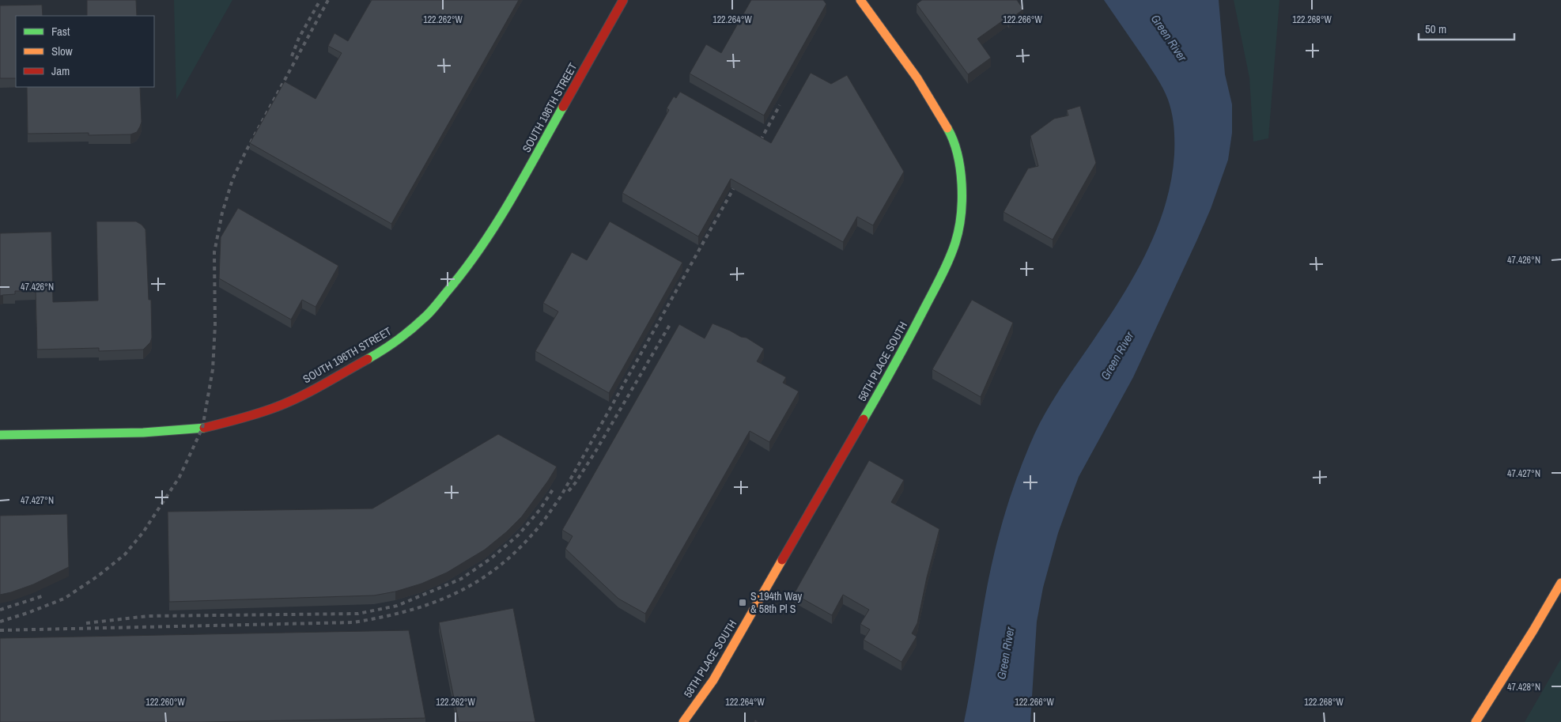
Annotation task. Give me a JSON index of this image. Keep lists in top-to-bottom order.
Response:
{
  "streets": {
    "main road": ["SOUTH 196TH STREET", "58TH PLACE SOUTH"]
  },
  "water": ["Green River"],
  "places": {
    "transit": ["S 194th Way & 58th Pl S"]
  },
  "legend": ["Fast", "Slow", "Jam"],
  "scale_bar": "50 m",
  "coordinates": [
    "122.262°W",
    "122.264°W",
    "122.266°W",
    "122.268°W",
    "47.426°N",
    "47.427°N",
    "47.428°N",
    "122.260°W"
  ]
}
